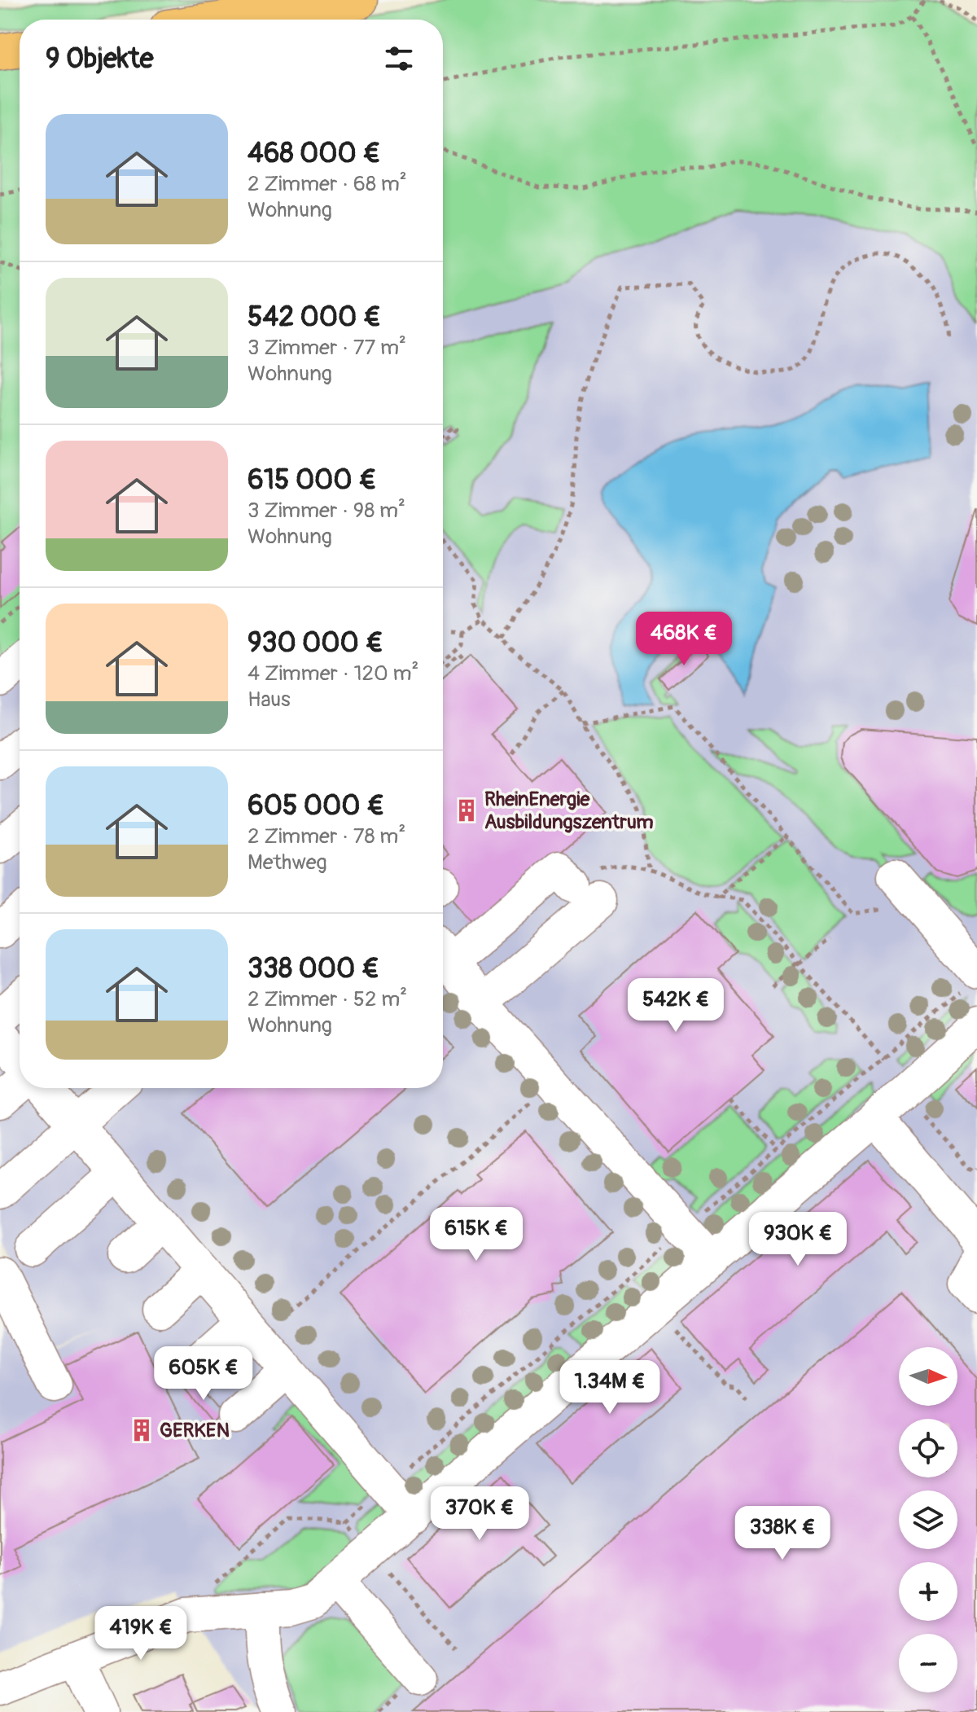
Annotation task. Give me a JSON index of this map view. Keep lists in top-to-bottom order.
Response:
{
  "places": {
    "building": ["RheinEnergie Ausbildungszentrum", "GERKEN"]
  },
  "north": "right",
  "page": {
    "heading": "9 Objekte",
    "list": [
      {
        "name": "468 000 €",
        "note": "2 Zimmer · 68 m² · Wohnung"
      },
      {
        "name": "542 000 €",
        "note": "3 Zimmer · 77 m² · Wohnung"
      },
      {
        "name": "615 000 €",
        "note": "3 Zimmer · 98 m² · Wohnung"
      },
      {
        "name": "930 000 €",
        "note": "4 Zimmer · 120 m² · Haus"
      },
      {
        "name": "605 000 €",
        "note": "2 Zimmer · 78 m² · Methweg"
      },
      {
        "name": "338 000 €",
        "note": "2 Zimmer · 52 m² · Wohnung"
      }
    ],
    "price": [
      "468K €",
      "542K €",
      "615K €",
      "930K €",
      "605K €",
      "1.34M €",
      "370K €",
      "338K €",
      "419K €"
    ],
    "map_buttons": ["+", "−"]
  }
}
